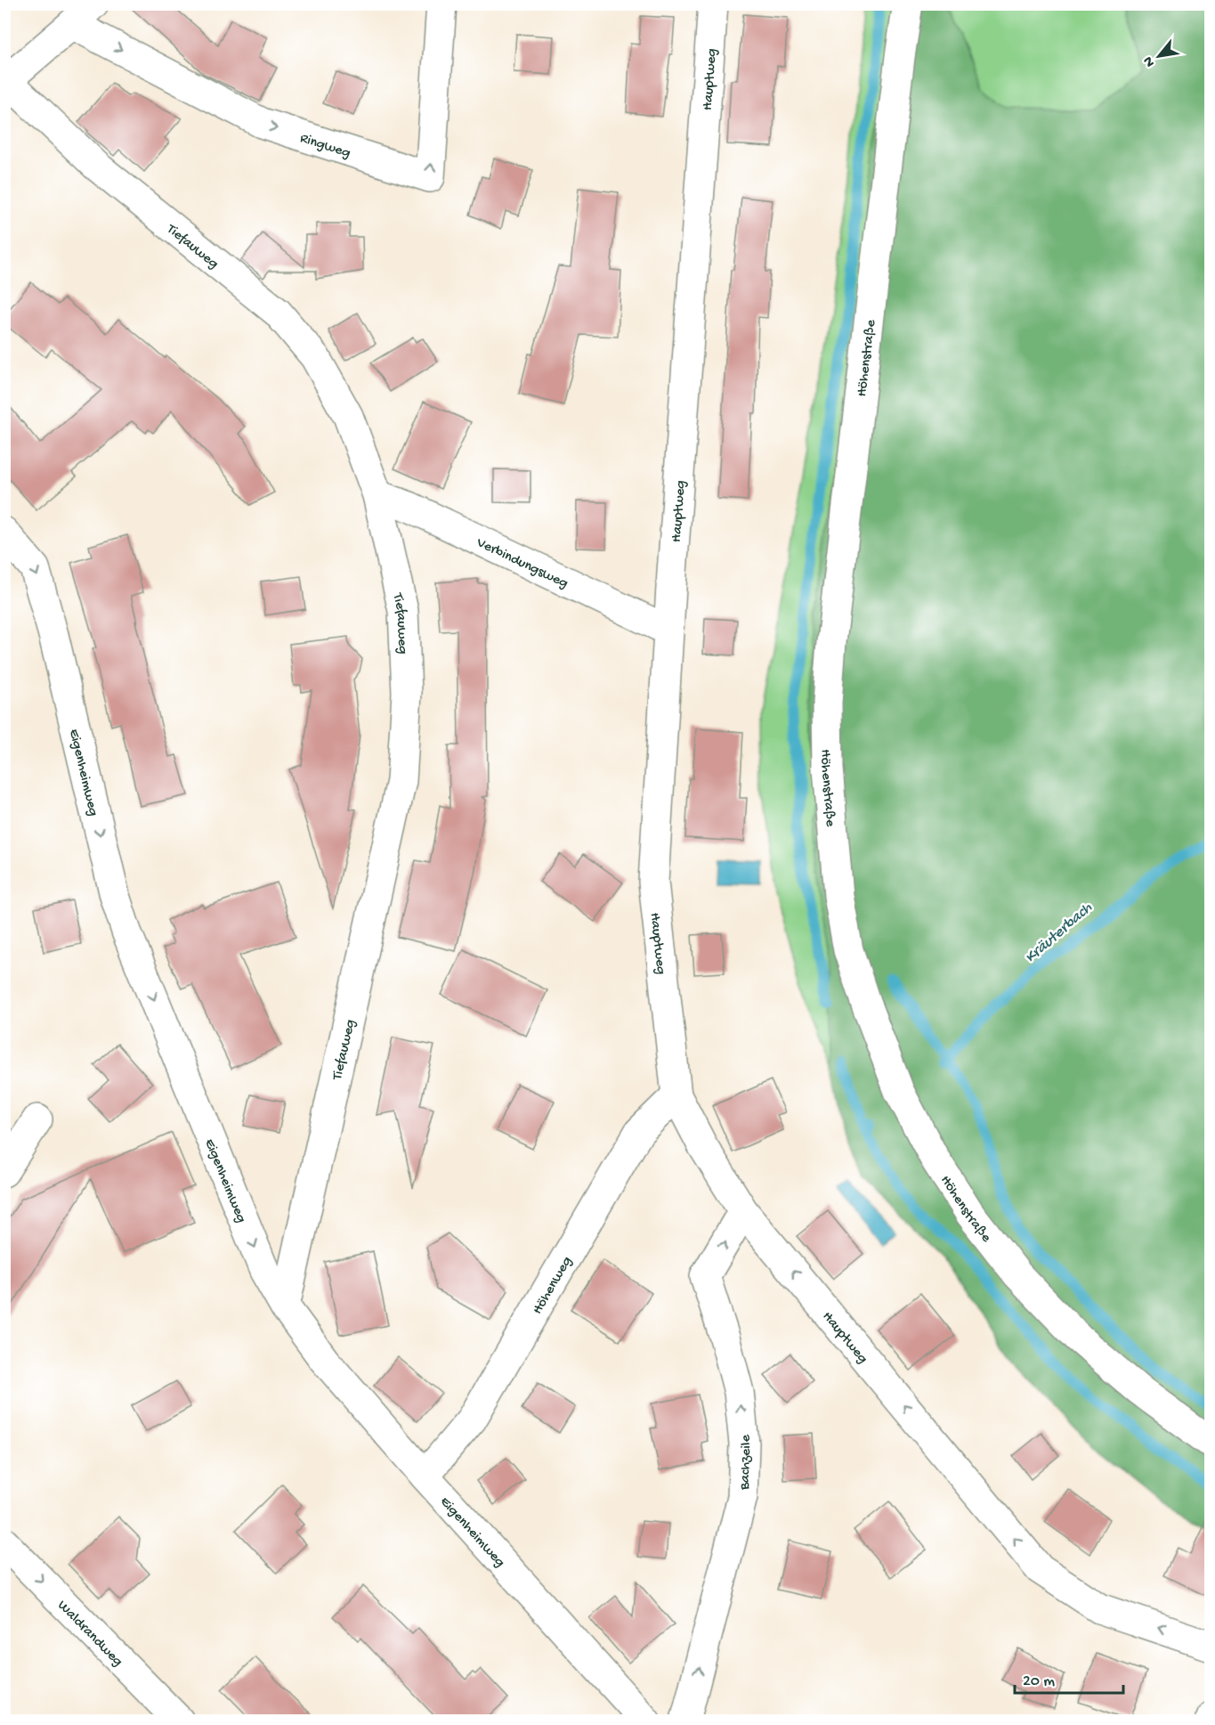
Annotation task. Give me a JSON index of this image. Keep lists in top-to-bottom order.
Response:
{
  "streets": {
    "street": [
      "Hauptweg",
      "Ringweg",
      "Tiefauweg",
      "Höhenstraße",
      "Verbindungsweg",
      "Eigenheimweg",
      "Höhenweg",
      "Bachzeile",
      "Waldrandweg"
    ]
  },
  "crossings": [
    ["Hauptweg", "Verbindungsweg"],
    ["Hauptweg", "Höhenweg"],
    ["Hauptweg", "Bachzeile"],
    ["Tiefauweg", "Verbindungsweg"],
    ["Tiefauweg", "Eigenheimweg"],
    ["Eigenheimweg", "Höhenweg"]
  ],
  "one_way": ["Eigenheimweg", "Bachzeile", "Waldrandweg"],
  "water": ["Kräuterbach"],
  "scale_bar": "20 m",
  "north": "bottom left"
}
